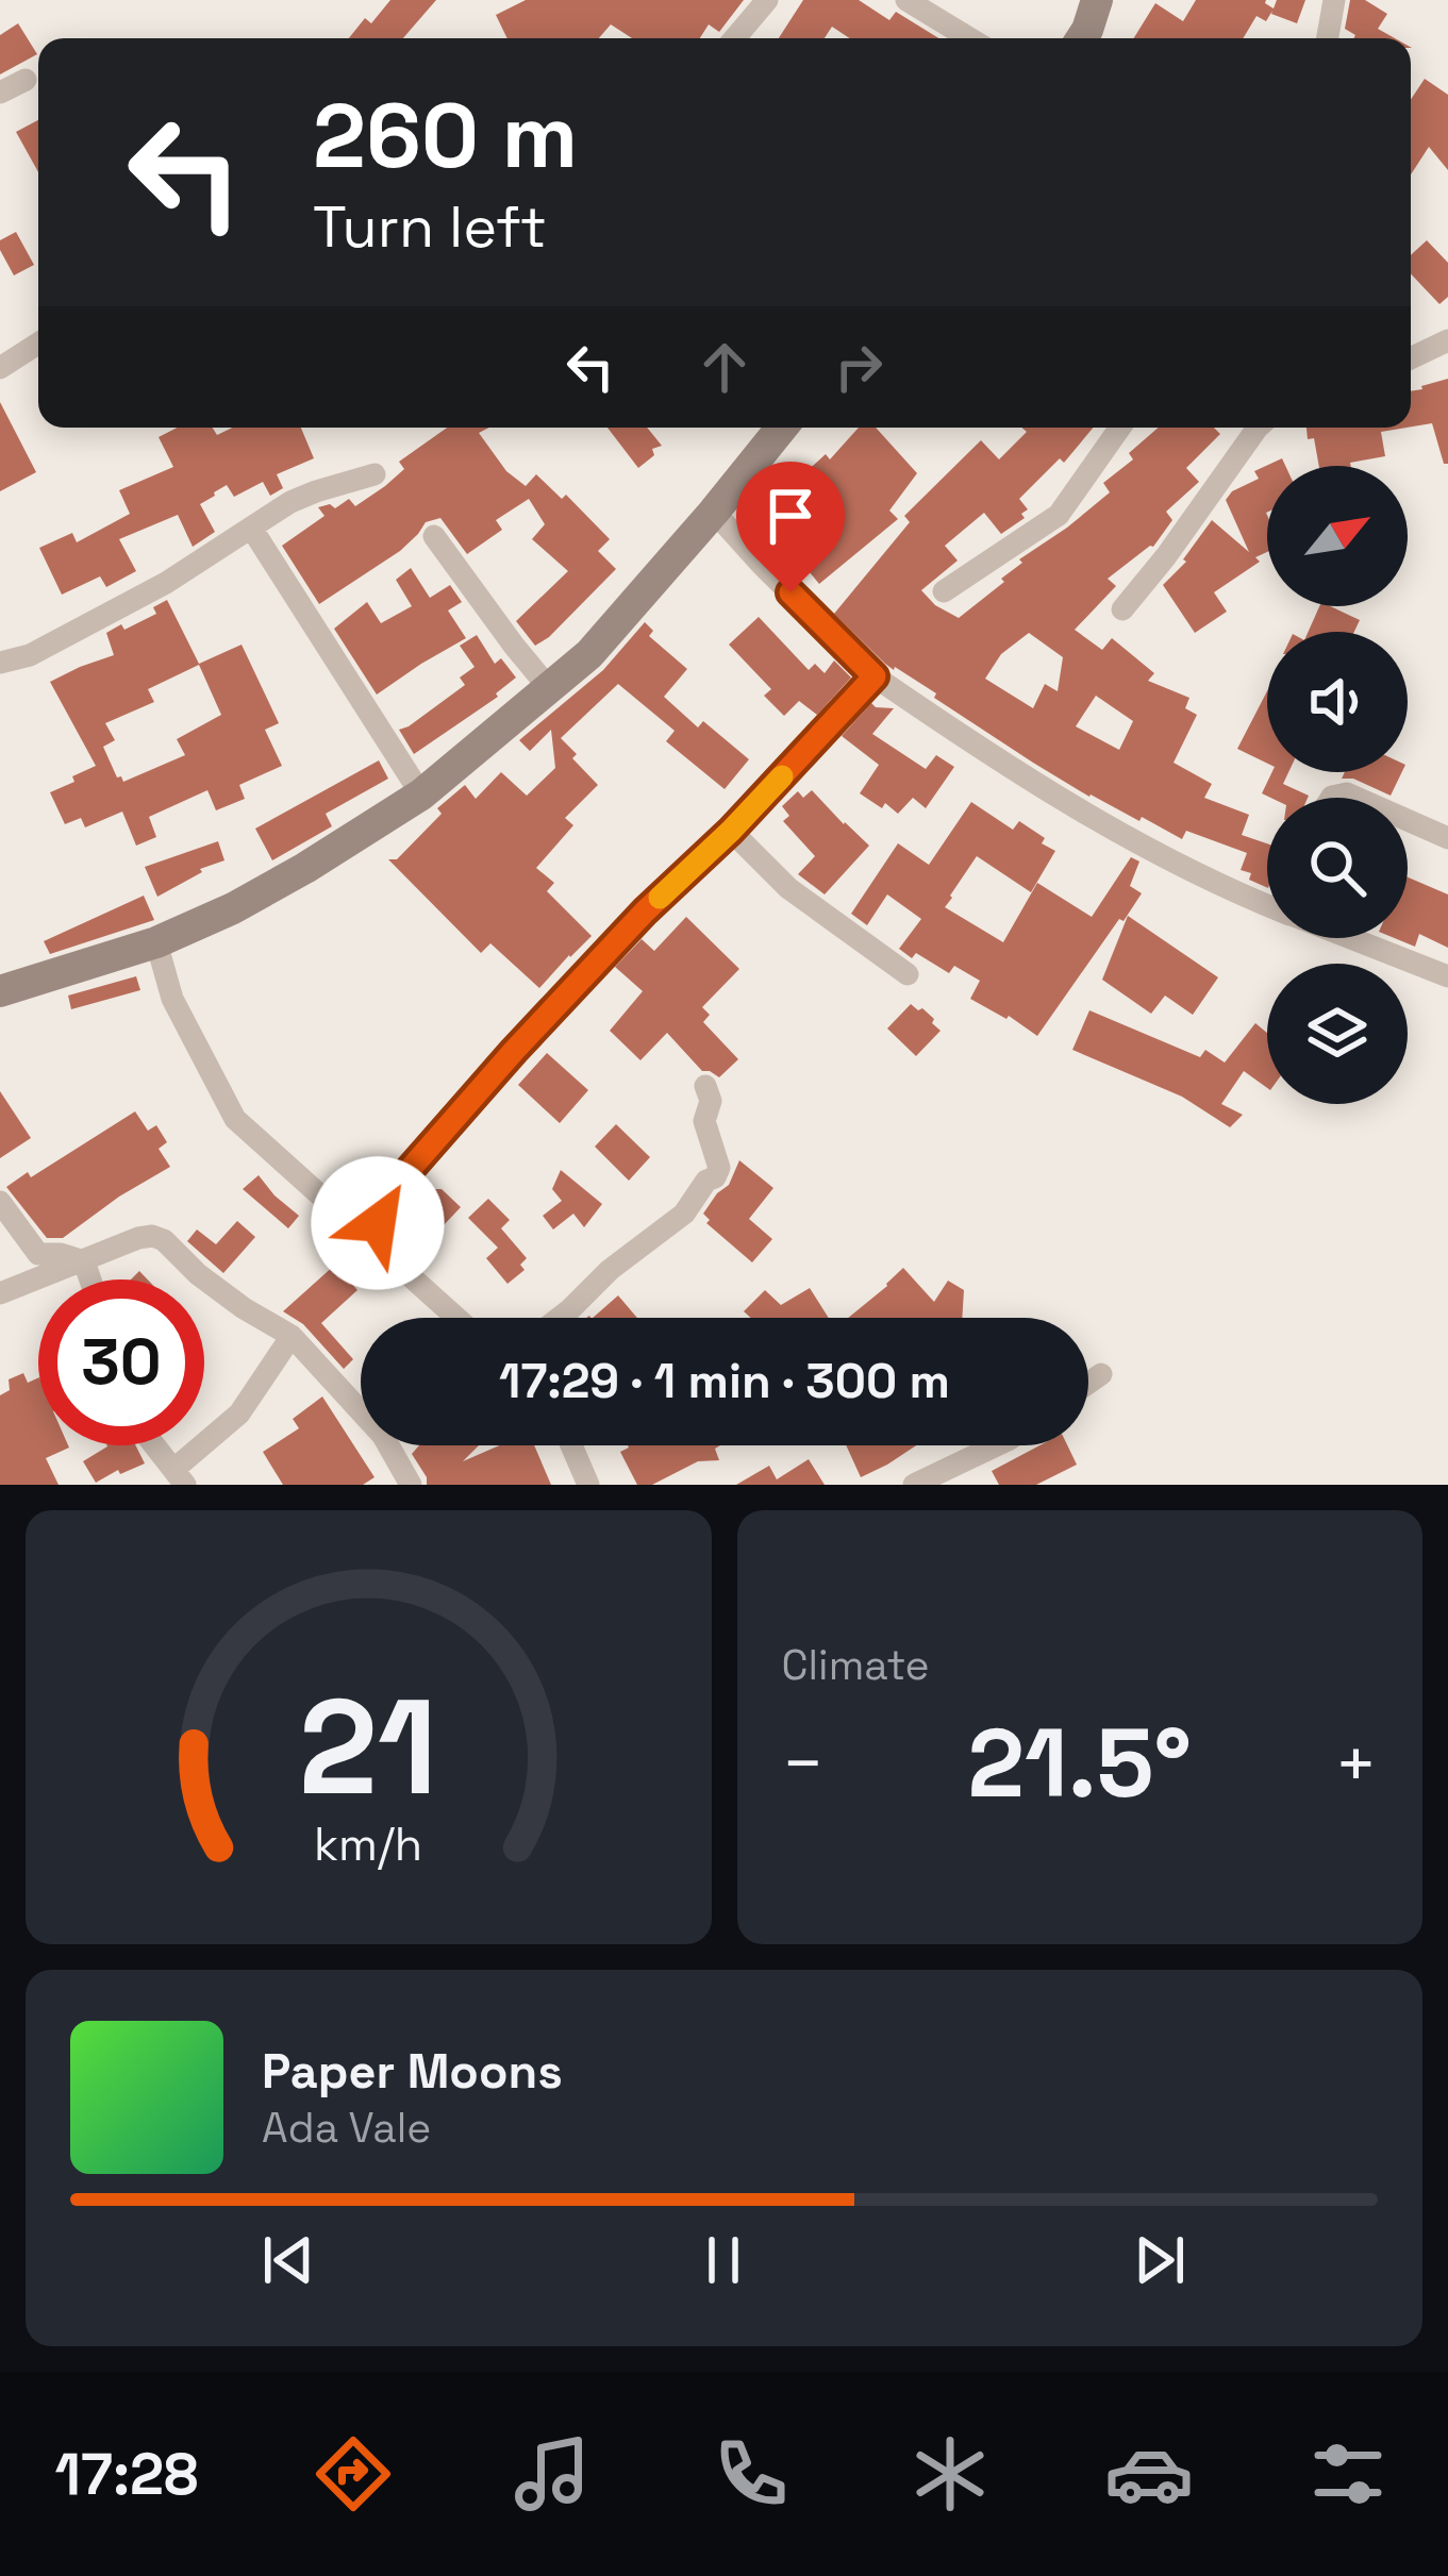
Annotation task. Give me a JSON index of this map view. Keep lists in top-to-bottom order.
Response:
{
  "north": "top right",
  "page": {
    "turn": ["260 m", "Turn left"],
    "limit": "30",
    "trip": "17:29 · 1 min · 300 m",
    "tile": "Climate",
    "heat": ["−", "21.5°", "+"],
    "song": ["Paper Moons", "Ada Vale"],
    "tabs": "17:28",
    "gauge": ["21", "km/h"]
  }
}
